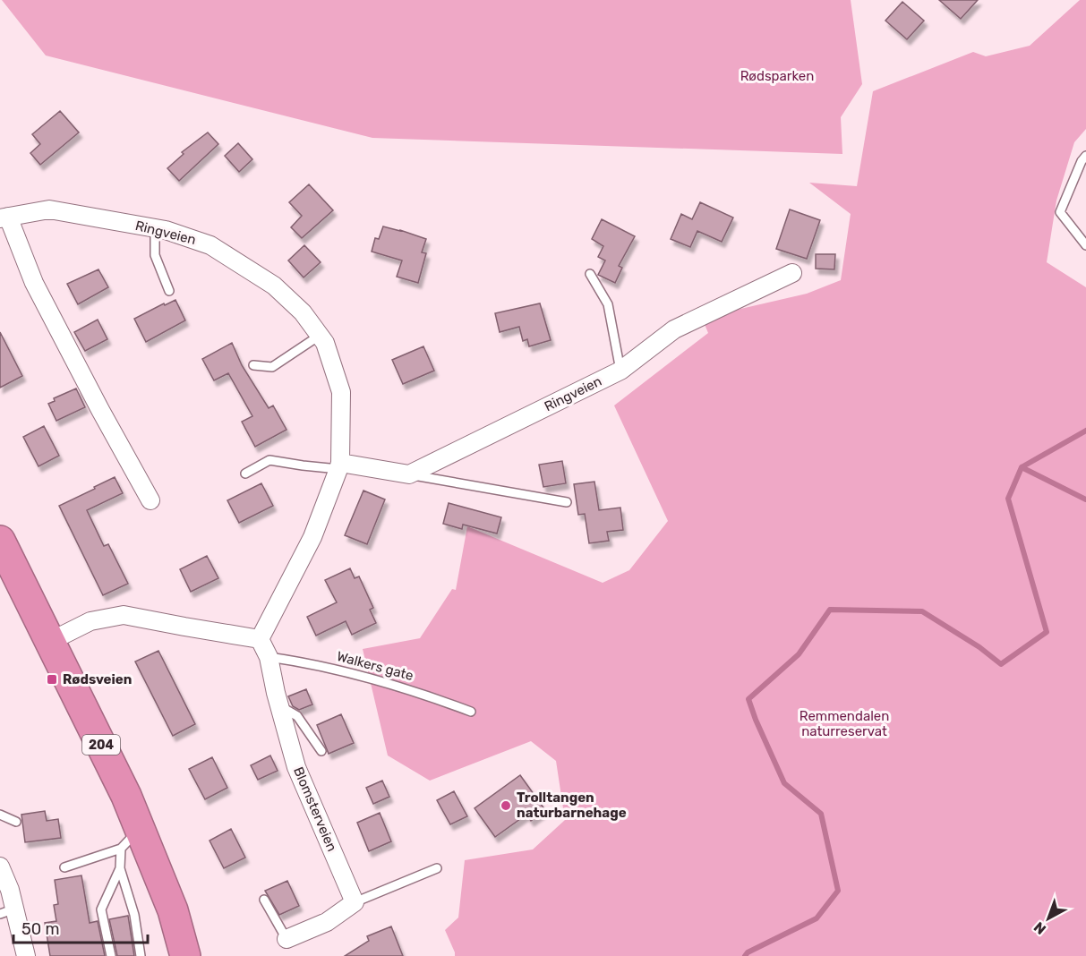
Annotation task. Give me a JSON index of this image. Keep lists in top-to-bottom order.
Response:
{
  "streets": {
    "highway": ["204"],
    "street": ["Ringveien", "Blomsterveien"],
    "lane": ["Walkers gate"]
  },
  "crossings": [
    ["Ringveien", "Blomsterveien"],
    ["Walkers gate", "Blomsterveien"]
  ],
  "parks": ["Rødsparken", "Remmendalen naturreservat"],
  "places": {
    "transit": ["Rødsveien"],
    "other": ["Trolltangen naturbarnehage"]
  },
  "scale_bar": "50 m",
  "north": "bottom left"
}
